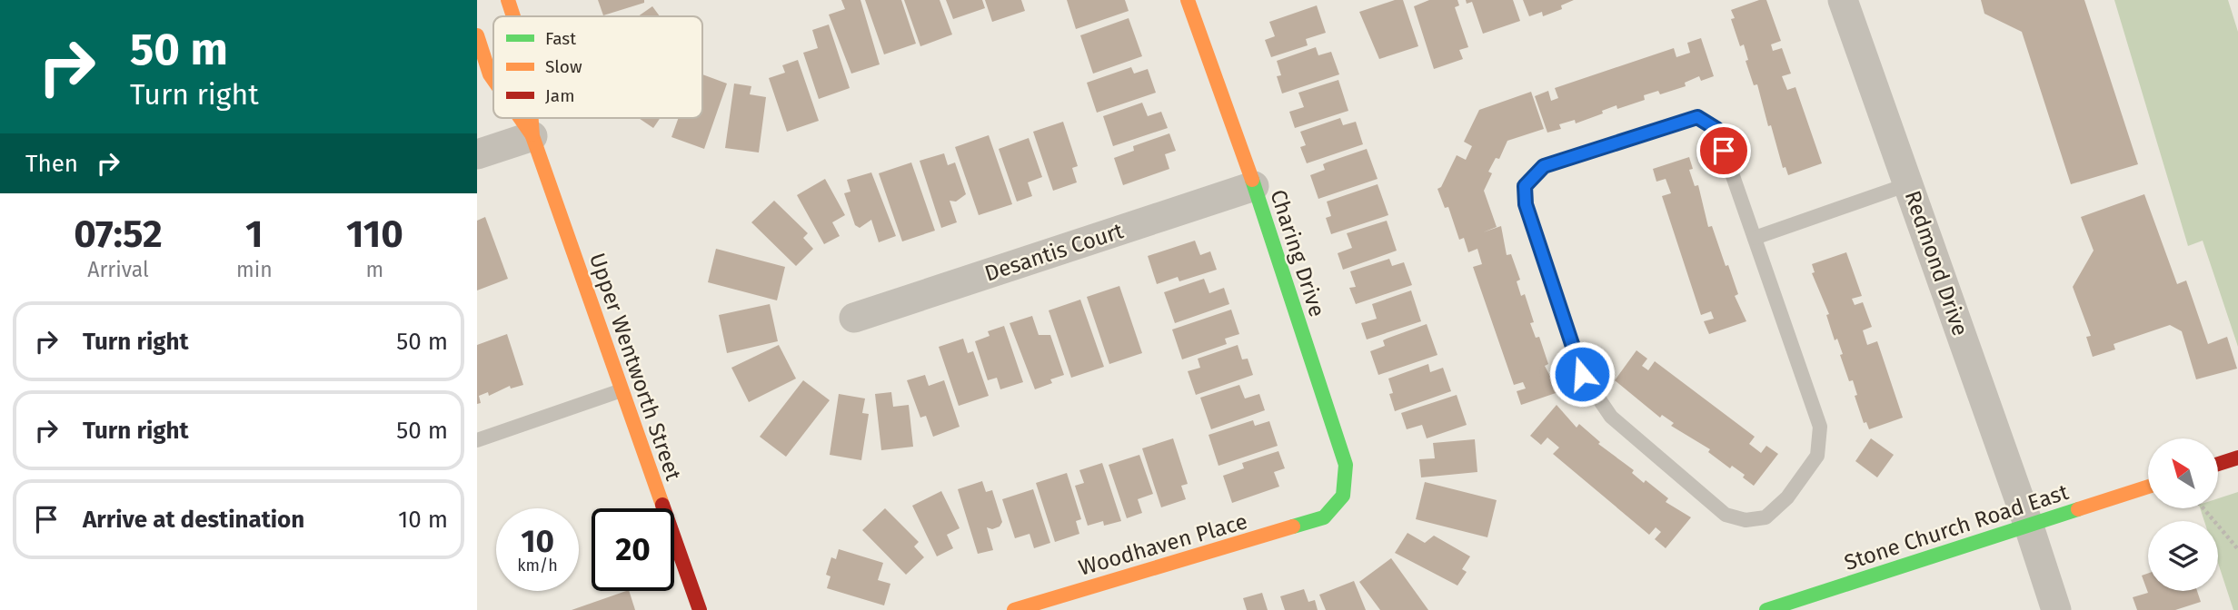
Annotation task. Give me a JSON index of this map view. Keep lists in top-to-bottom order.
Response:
{
  "streets": {
    "main road": [
      "Charing Drive",
      "Upper Wentworth Street",
      "Stone Church Road East",
      "Woodhaven Place"
    ],
    "street": ["Desantis Court", "Redmond Drive"]
  },
  "crossings": [
    ["Desantis Court", "Charing Drive"],
    ["Charing Drive", "Woodhaven Place"],
    ["Redmond Drive", "Stone Church Road East"]
  ],
  "legend": ["Fast", "Slow", "Jam"],
  "north": "top left",
  "page": {
    "turn": ["50 m", "Turn right"],
    "then": "Then",
    "eta": [
      "07:52",
      "Arrival",
      "1",
      "min",
      "110",
      "m"
    ],
    "list": [
      {
        "name": "Turn right",
        "value": "50 m"
      },
      {
        "name": "Turn right",
        "value": "50 m"
      },
      {
        "name": "Arrive at destination",
        "value": "10 m"
      }
    ],
    "speed": "10 km/h",
    "limit": "20"
  }
}
